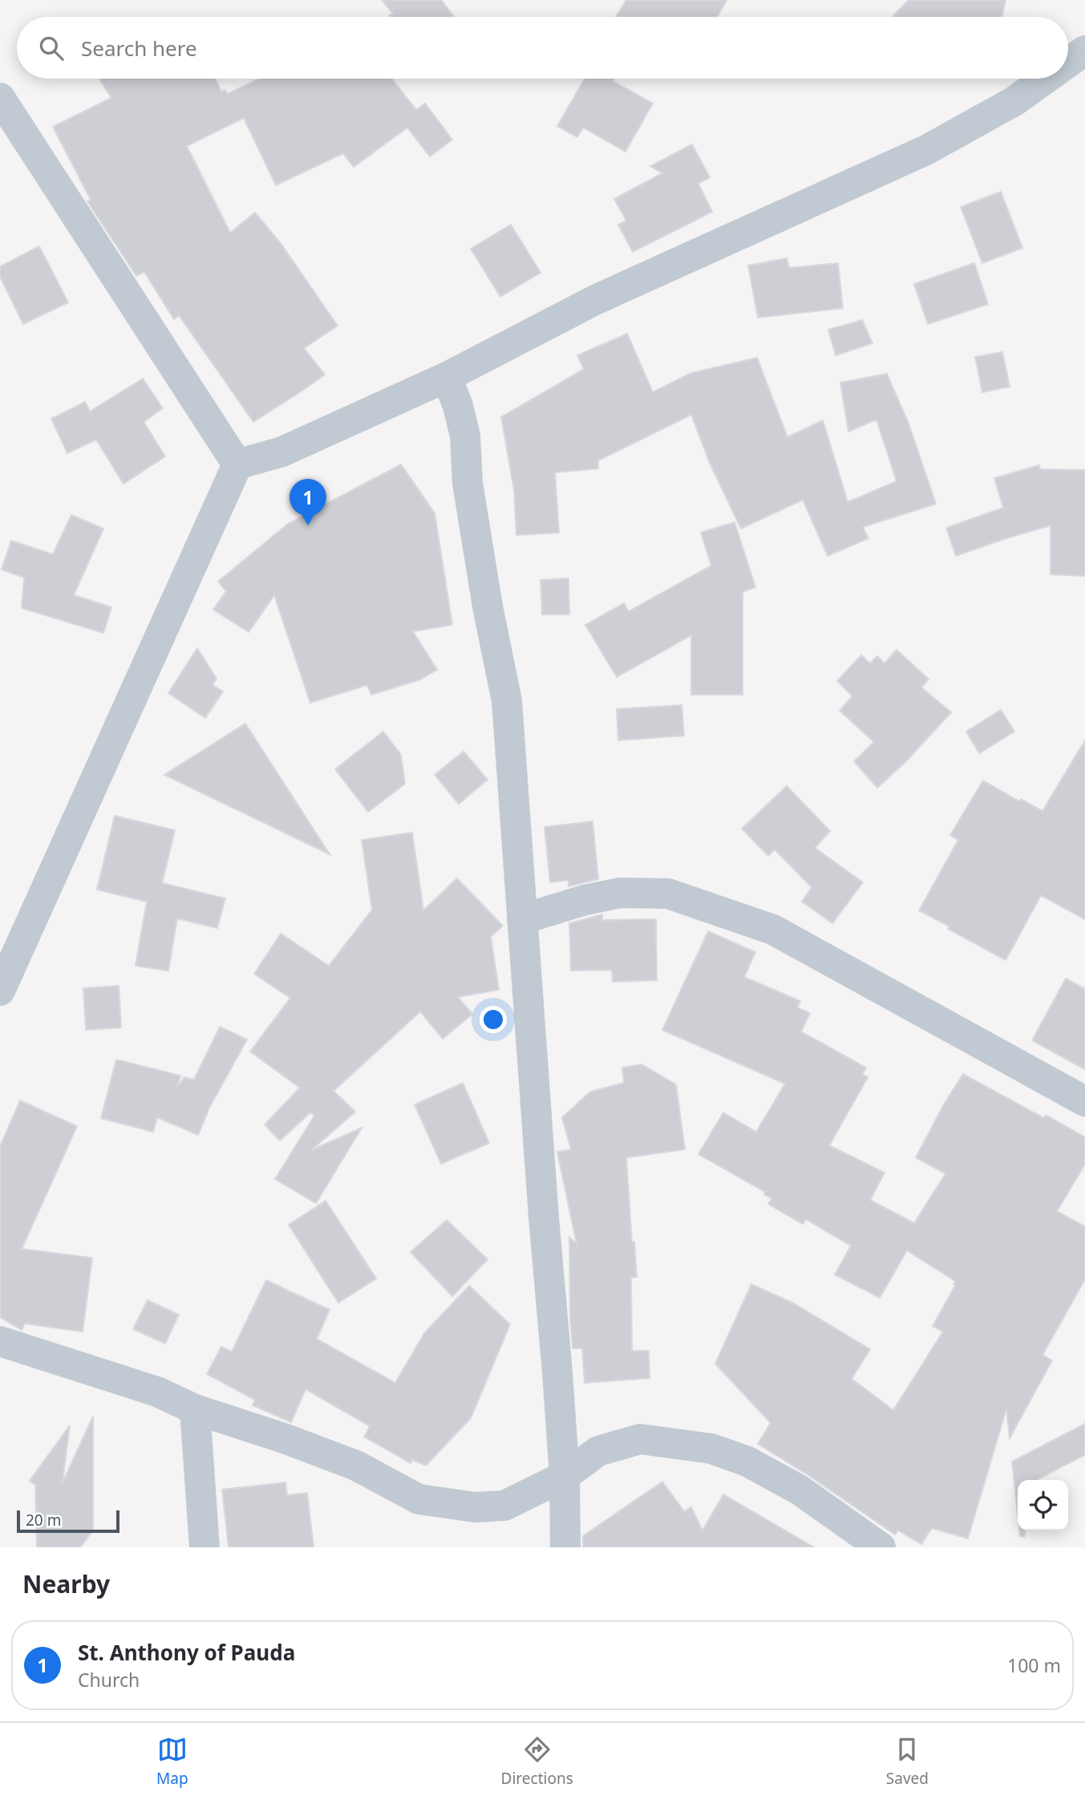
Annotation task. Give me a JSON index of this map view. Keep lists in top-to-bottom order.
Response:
{
  "scale_bar": "20 m",
  "page": {
    "search": "Search here",
    "pins": "1",
    "scale": "20 m",
    "heading": "Nearby",
    "list": [
      {
        "mark": "1",
        "name": "St. Anthony of Pauda",
        "note": "Church",
        "value": "100 m"
      }
    ],
    "nav": ["Map", "Directions", "Saved"]
  }
}
